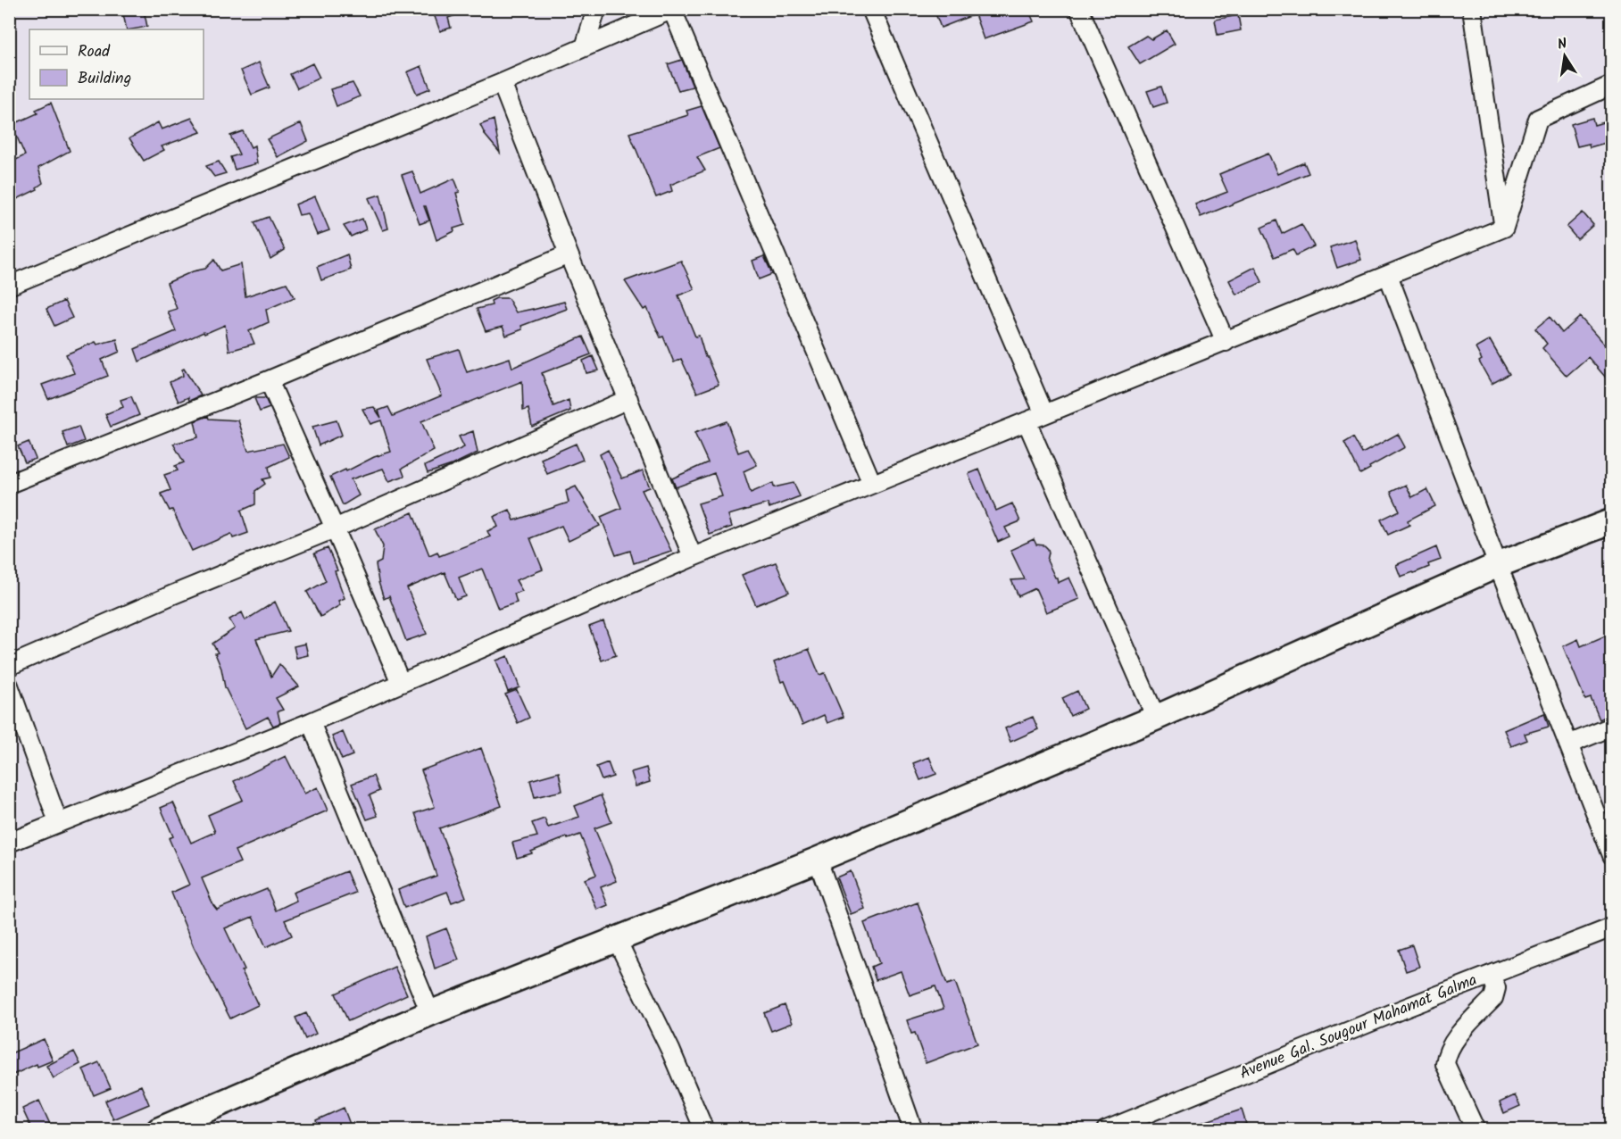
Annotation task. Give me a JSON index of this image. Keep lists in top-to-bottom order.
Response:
{
  "streets": {
    "street": ["Avenue Gal. Sougour Mahamat Galma"]
  },
  "legend": ["Road", "Building"],
  "north": "top"
}
